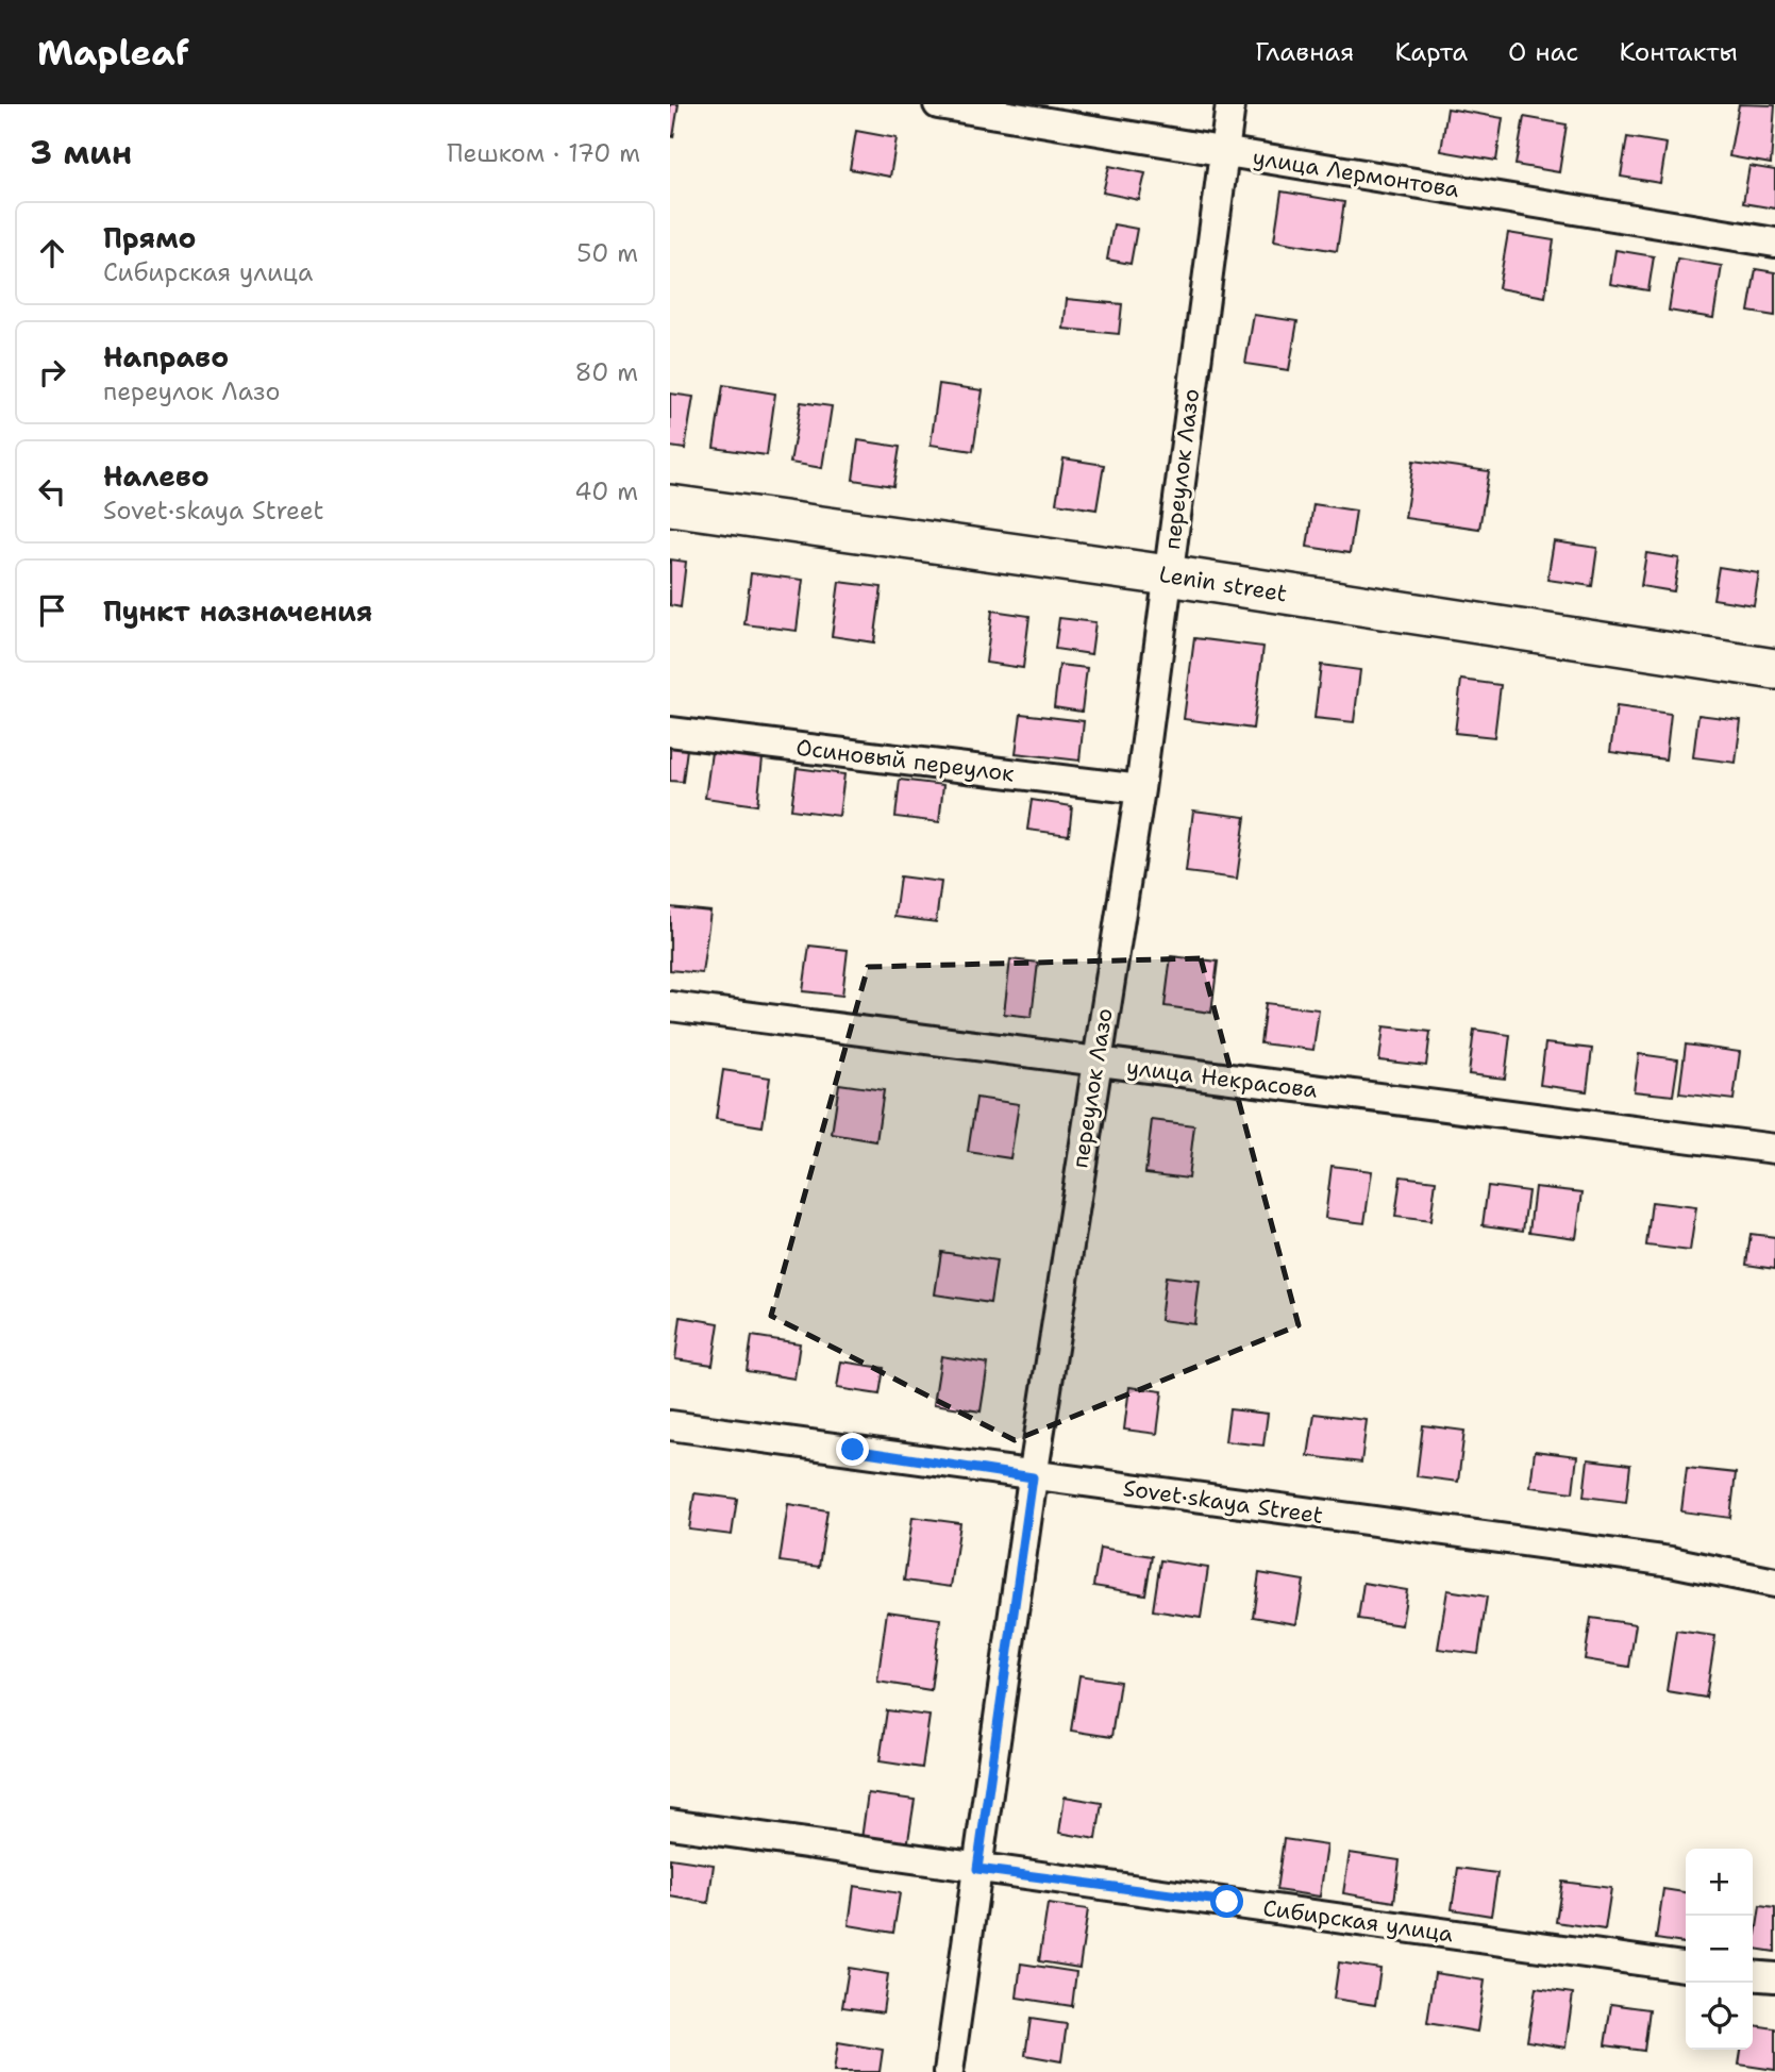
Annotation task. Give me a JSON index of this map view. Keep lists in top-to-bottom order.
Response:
{
  "streets": {
    "main road": ["Lenin street"],
    "street": [
      "улица Лермонтова",
      "переулок Лазо",
      "Осиновый переулок",
      "улица Некрасова",
      "Sovet·skaya Street",
      "Сибирская улица"
    ]
  },
  "crossings": [
    ["улица Лермонтова", "переулок Лазо"],
    ["переулок Лазо", "Lenin street"],
    ["переулок Лазо", "Осиновый переулок"],
    ["переулок Лазо", "улица Некрасова"],
    ["переулок Лазо", "Sovet·skaya Street"],
    ["переулок Лазо", "Сибирская улица"]
  ],
  "page": {
    "header": "Mapleaf",
    "nav": [
      "Главная",
      "Карта",
      "О нас",
      "Контакты"
    ],
    "heading": ["3 мин", "Пешком · 170 m"],
    "list": [
      ["Прямо", "Сибирская улица", "50 m"],
      ["Направо", "переулок Лазо", "80 m"],
      ["Налево", "Sovet·skaya Street", "40 m"],
      "Пункт назначения"
    ],
    "map_buttons": ["+", "−"]
  }
}
